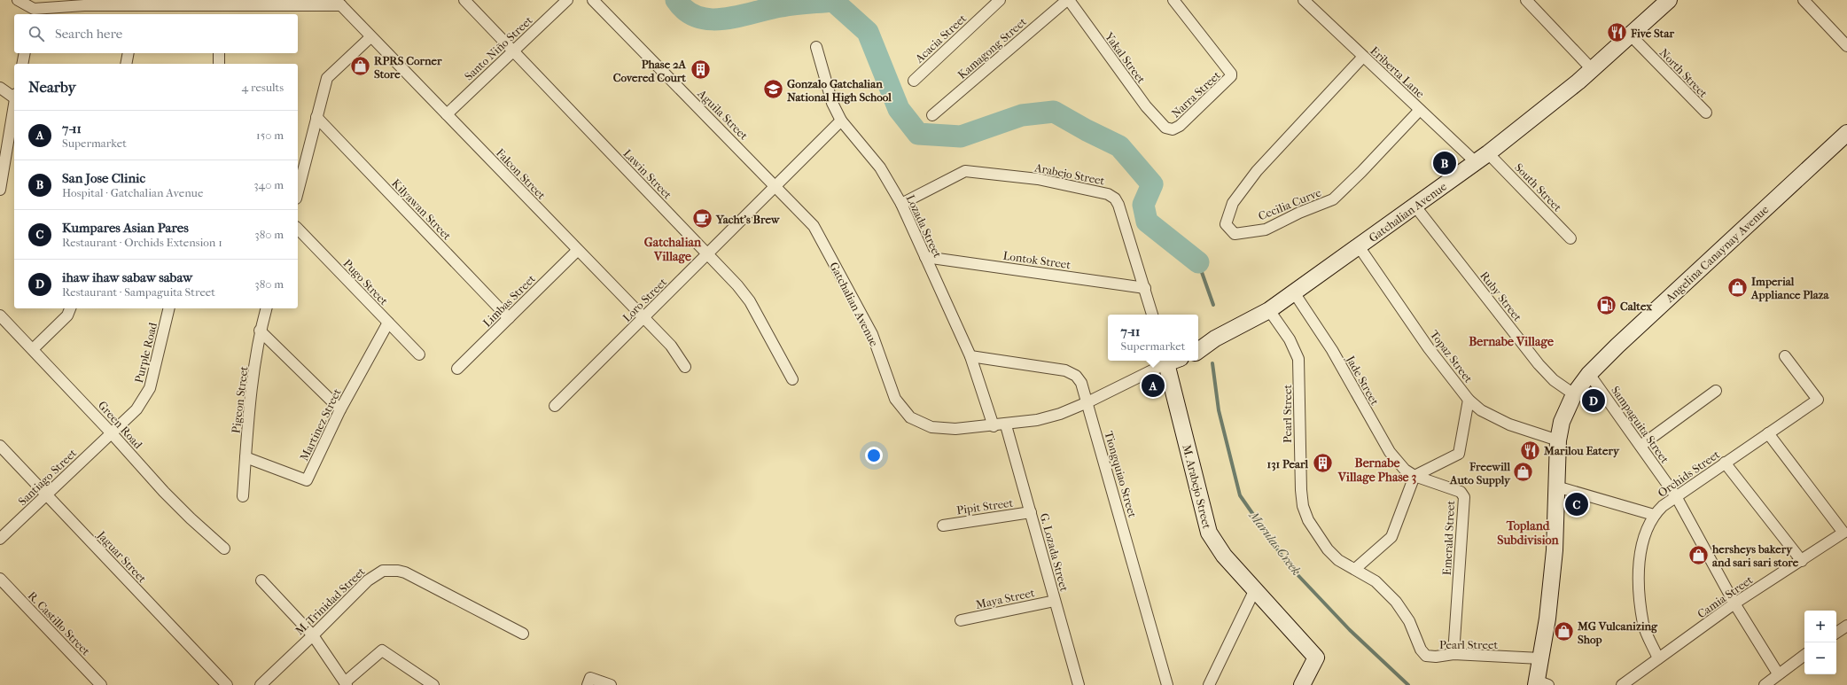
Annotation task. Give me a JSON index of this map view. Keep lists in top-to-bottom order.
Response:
{
  "streets": {
    "street": [
      "Acacia Street",
      "Santo Niño Street",
      "Kamagong Street",
      "Yakal Street",
      "Eriberta Lane",
      "North Street",
      "Narra Street",
      "Aguila Street",
      "Falcon Street",
      "Lawin Street",
      "Arabejo Street",
      "South Street",
      "Cecilia Curve",
      "Kilyawan Street",
      "Gatchalian Avenue",
      "Lozada Street",
      "Angelina Canaynay Avenue",
      "Lontok Street",
      "Pugo Street",
      "Ruby Street",
      "Loro Street",
      "Limbas Street",
      "Purple Road",
      "Topaz Street",
      "Jade Street",
      "Pigeon Street",
      "Pearl Street",
      "Green Road",
      "Martinez Street",
      "Sampaguita Street",
      "Orchids Street",
      "Tiongquiao Street",
      "Santiago Street",
      "M. Arabejo Street",
      "Pipit Street",
      "Emerald Street",
      "G. Lozada Street",
      "Jaguar Street",
      "Camia Street",
      "Maya Street",
      "M. Trinidad Street",
      "R. Castillo Street"
    ]
  },
  "crossings": [
    ["Santo Niño Street", "Falcon Street"],
    ["Santo Niño Street", "Lawin Street"],
    ["Kamagong Street", "Yakal Street"],
    ["Yakal Street", "Narra Street"],
    ["Eriberta Lane", "Cecilia Curve"],
    ["Eriberta Lane", "Gatchalian Avenue"],
    ["North Street", "Gatchalian Avenue"],
    ["Aguila Street", "Gatchalian Avenue"],
    ["Aguila Street", "Loro Street"],
    ["Falcon Street", "Loro Street"],
    ["Falcon Street", "Limbas Street"],
    ["Lawin Street", "Loro Street"],
    ["Arabejo Street", "Lozada Street"],
    ["Arabejo Street", "Lontok Street"],
    ["South Street", "Gatchalian Avenue"],
    ["Kilyawan Street", "Limbas Street"],
    ["Gatchalian Avenue", "Lozada Street"],
    ["Gatchalian Avenue", "Ruby Street"],
    ["Gatchalian Avenue", "Loro Street"],
    ["Gatchalian Avenue", "Topaz Street"],
    ["Gatchalian Avenue", "Jade Street"],
    ["Gatchalian Avenue", "Pearl Street"],
    ["Gatchalian Avenue", "Tiongquiao Street"],
    ["Gatchalian Avenue", "G. Lozada Street"],
    ["Lozada Street", "Lontok Street"],
    ["Lozada Street", "Loro Street"],
    ["Lozada Street", "Tiongquiao Street"],
    ["Angelina Canaynay Avenue", "Ruby Street"],
    ["Angelina Canaynay Avenue", "Topaz Street"],
    ["Angelina Canaynay Avenue", "Pearl Street"],
    ["Angelina Canaynay Avenue", "Sampaguita Street"],
    ["Pugo Street", "Martinez Street"],
    ["Purple Road", "Green Road"],
    ["Purple Road", "Santiago Street"],
    ["Jade Street", "Emerald Street"],
    ["Pigeon Street", "Martinez Street"],
    ["Pearl Street", "Emerald Street"],
    ["Green Road", "Santiago Street"],
    ["Sampaguita Street", "Orchids Street"],
    ["Sampaguita Street", "Camia Street"],
    ["Orchids Street", "Camia Street"],
    ["Santiago Street", "Jaguar Street"],
    ["Pipit Street", "G. Lozada Street"],
    ["G. Lozada Street", "Maya Street"]
  ],
  "districts": [
    "Gatchalian Village",
    "Bernabe Village",
    "Bernabe Village Phase 3",
    "Topland Subdivision"
  ],
  "water": ["Marulas Creek"],
  "places": {
    "restaurant": ["Five Star", "Marilou Eatery"],
    "shop": [
      "RPRS Corner Store",
      "Imperial Appliance Plaza",
      "Freewill Auto Supply",
      "hersheys bakery and sari sari store",
      "MG Vulcanizing Shop"
    ],
    "building": ["Phase 2A Covered Court", "131 Pearl"],
    "school or university": ["Gonzalo Gatchalian National High School"],
    "cafe": ["Yacht’s Brew"],
    "fuel station": ["Caltex"]
  },
  "page": {
    "search": "Search here",
    "heading": ["Nearby", "4 results"],
    "list": [
      {
        "mark": "A",
        "name": "7-11",
        "note": "Supermarket",
        "value": "150 m"
      },
      {
        "mark": "B",
        "name": "San Jose Clinic",
        "note": "Hospital · Gatchalian Avenue",
        "value": "340 m"
      },
      {
        "mark": "C",
        "name": "Kumpares Asian Pares",
        "note": "Restaurant · Orchids Extension 1",
        "value": "380 m"
      },
      {
        "mark": "D",
        "name": "ihaw ihaw sabaw sabaw",
        "note": "Restaurant · Sampaguita Street",
        "value": "380 m"
      }
    ],
    "pins": [
      "B",
      "A",
      "D",
      "C"
    ],
    "popup": ["7-11", "Supermarket"],
    "map_buttons": ["+", "−"]
  }
}
